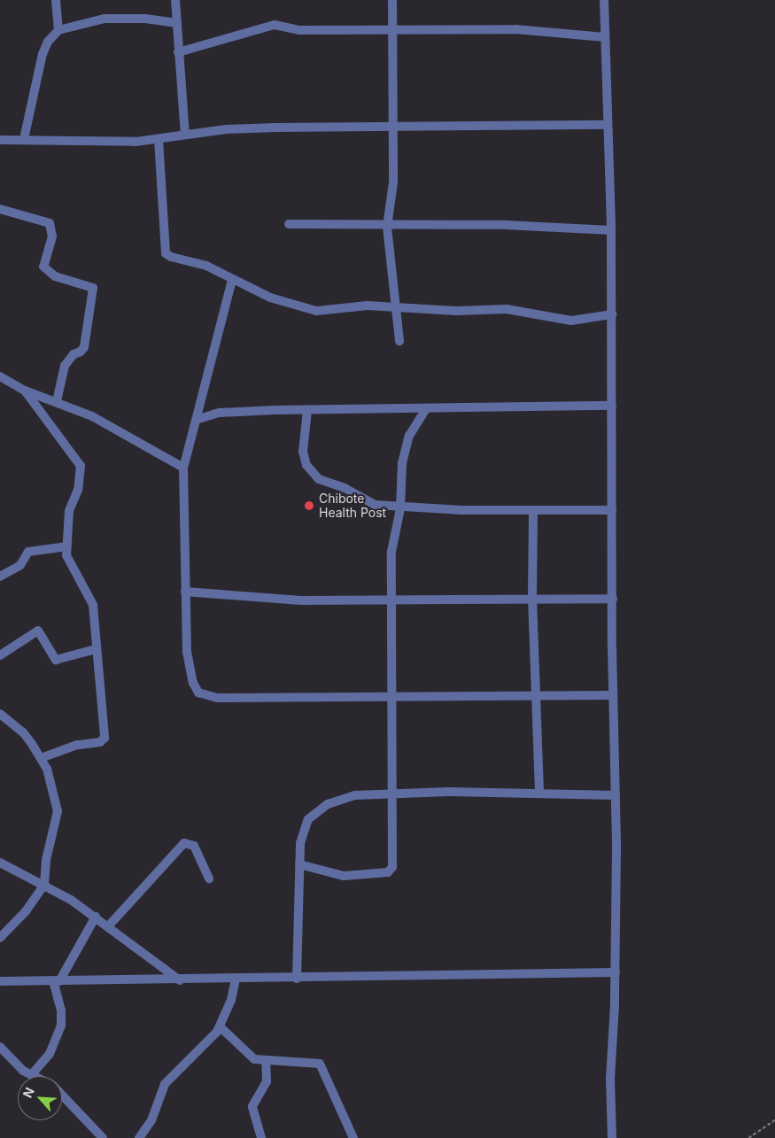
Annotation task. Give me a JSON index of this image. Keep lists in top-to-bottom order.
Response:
{
  "places": ["Chibote Health Post"],
  "north": "top left"
}
